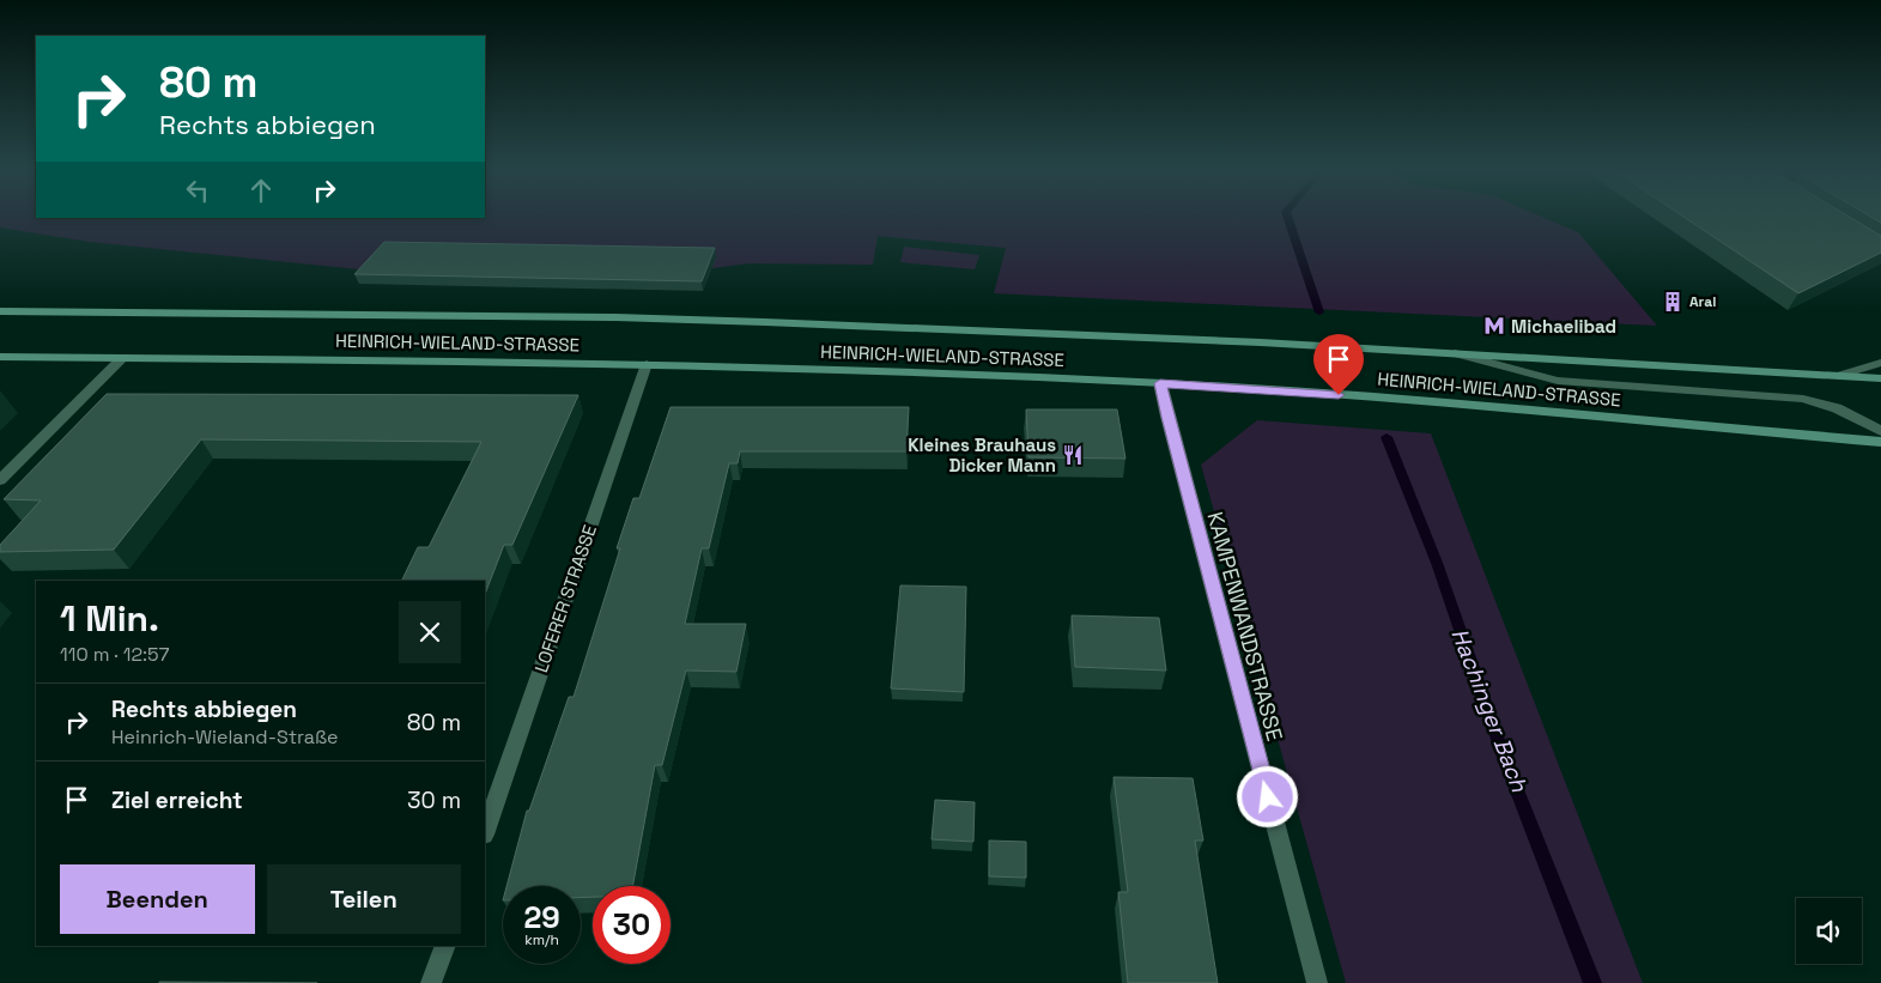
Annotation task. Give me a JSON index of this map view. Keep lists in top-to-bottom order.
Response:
{
  "streets": {
    "main road": ["HEINRICH-WIELAND-STRASSE"],
    "street": ["LOFERER STRASSE", "KAMPENWANDSTRASSE"]
  },
  "crossings": [
    ["HEINRICH-WIELAND-STRASSE", "LOFERER STRASSE"],
    ["HEINRICH-WIELAND-STRASSE", "KAMPENWANDSTRASSE"]
  ],
  "water": ["Hachinger Bach"],
  "places": {
    "building": ["Aral"],
    "metro station": ["Michaelibad"],
    "restaurant": ["Kleines Brauhaus Dicker Mann"]
  },
  "page": {
    "turn": ["80 m", "Rechts abbiegen"],
    "heading": ["1 Min.", "110 m · 12:57"],
    "list": [
      {
        "name": "Rechts abbiegen",
        "note": "Heinrich-Wieland-Straße",
        "value": "80 m"
      },
      {
        "name": "Ziel erreicht",
        "value": "30 m"
      }
    ],
    "buttons": ["Beenden", "Teilen"],
    "speed": "29 km/h",
    "limit": "30"
  }
}
